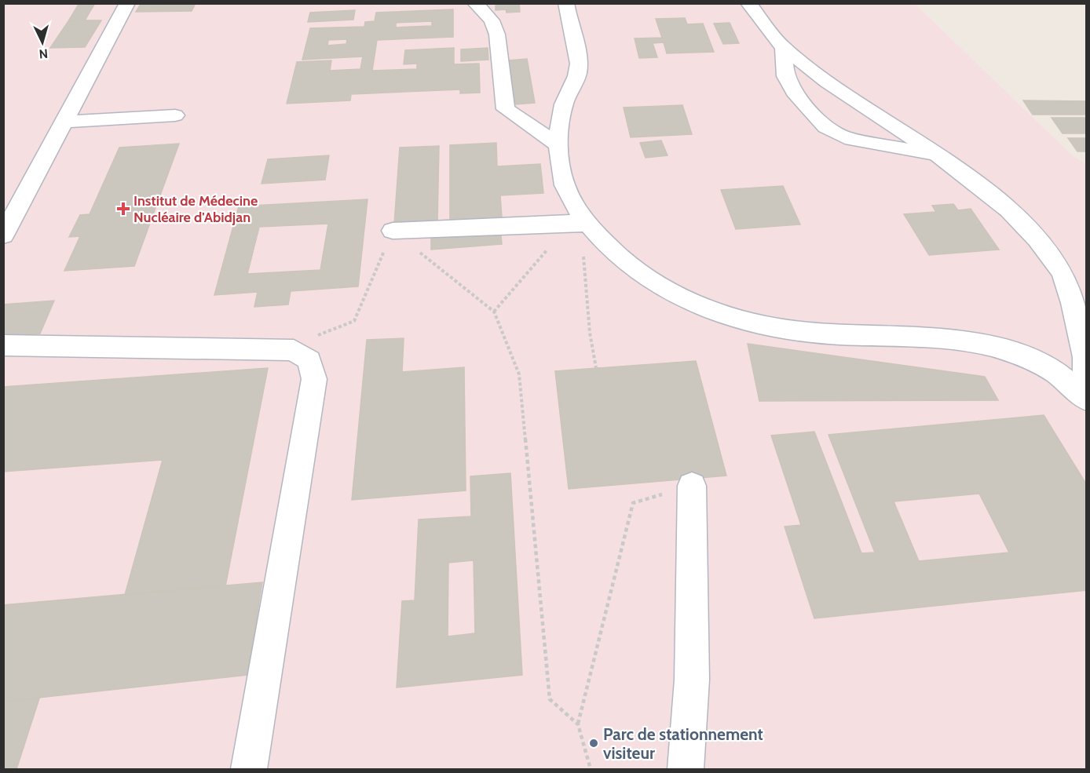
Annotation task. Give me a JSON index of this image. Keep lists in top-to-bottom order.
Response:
{
  "places": {
    "health": ["Institut de Médecine Nucléaire d'Abidjan"],
    "other": ["Parc de stationnement visiteur"]
  },
  "north": "bottom"
}
